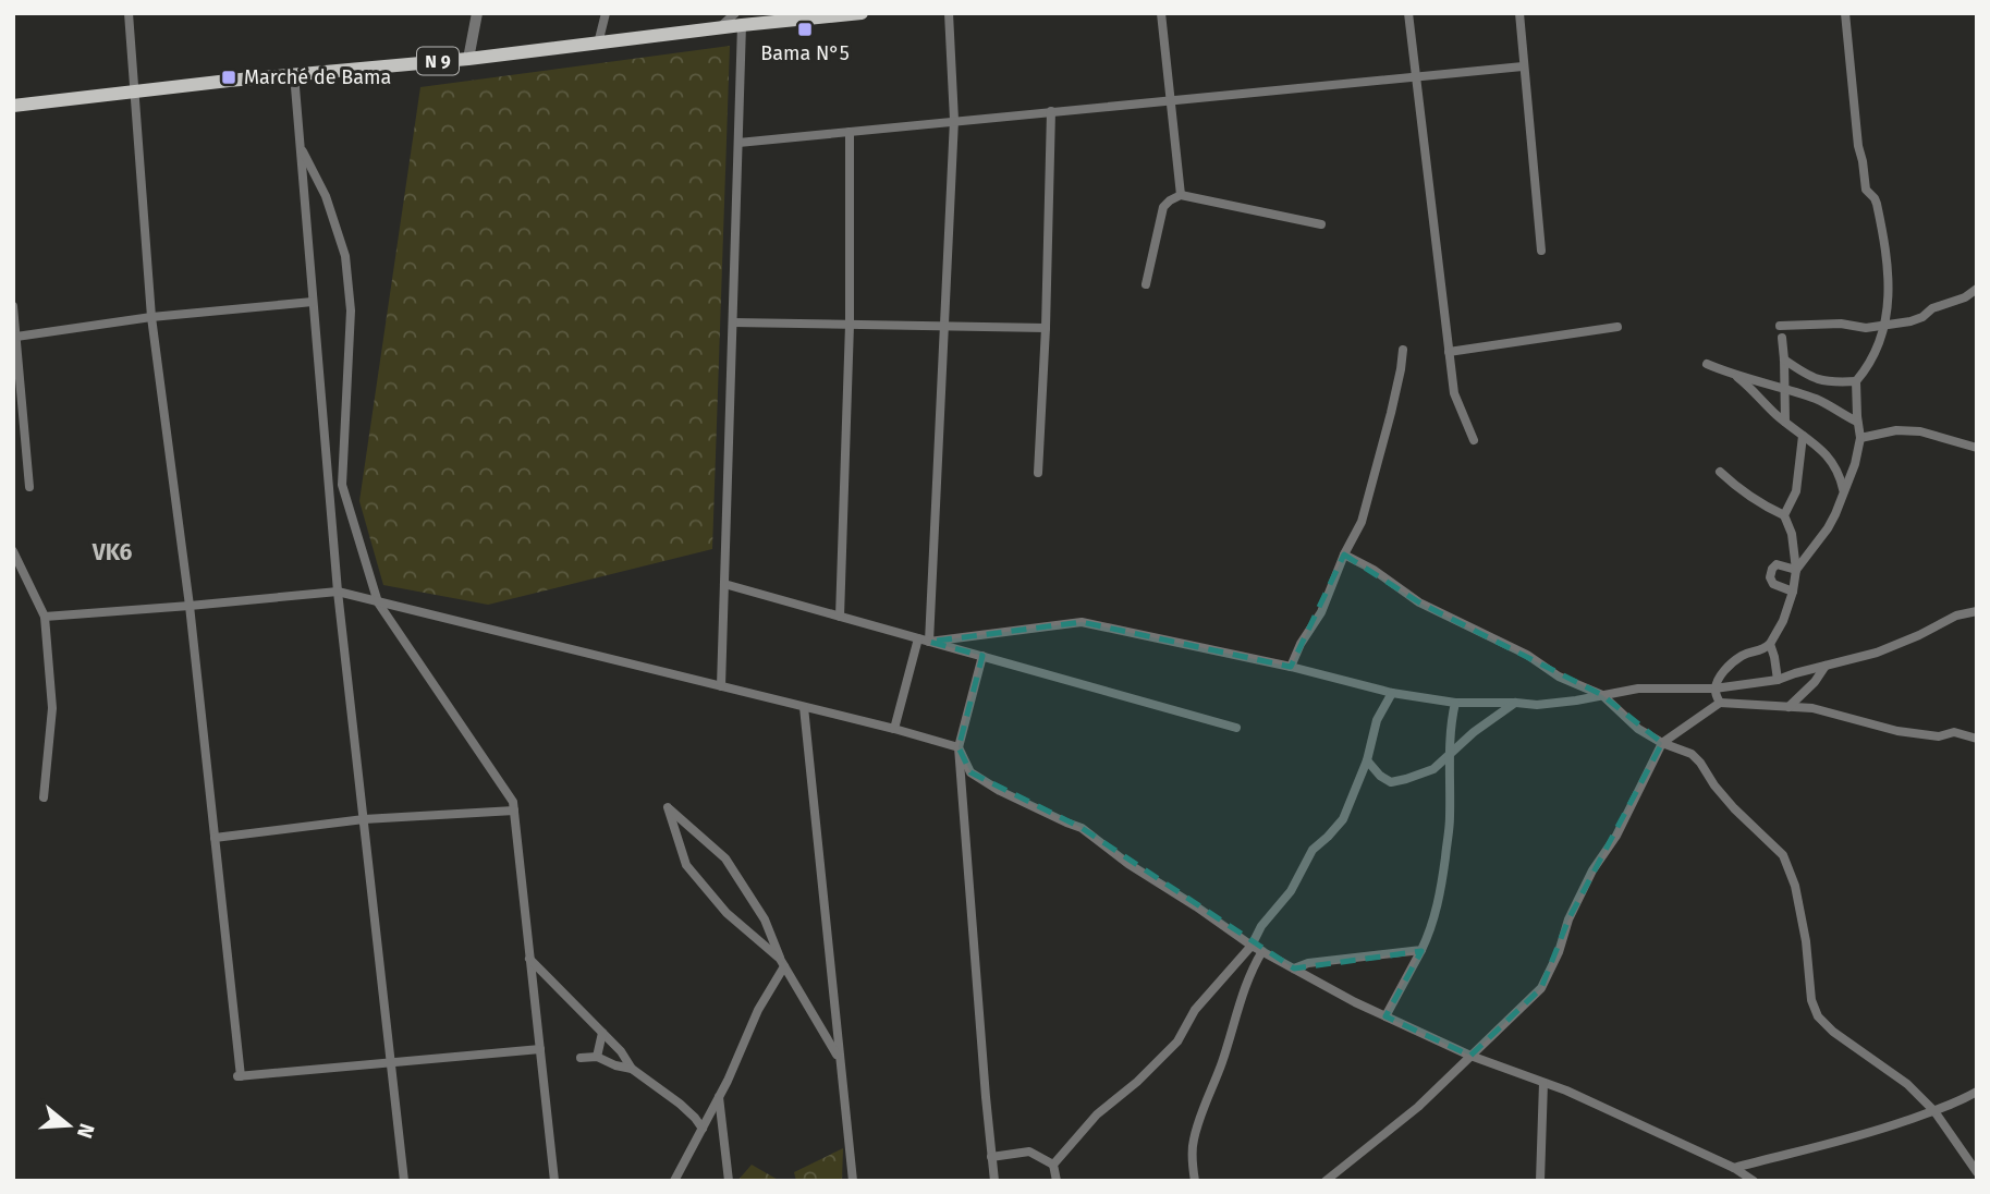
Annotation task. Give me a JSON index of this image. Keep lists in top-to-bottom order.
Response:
{
  "streets": {
    "main road": ["N 9"]
  },
  "districts": ["VK6"],
  "places": {
    "transit": ["Bama N°5", "Marché de Bama"]
  },
  "north": "right"
}
